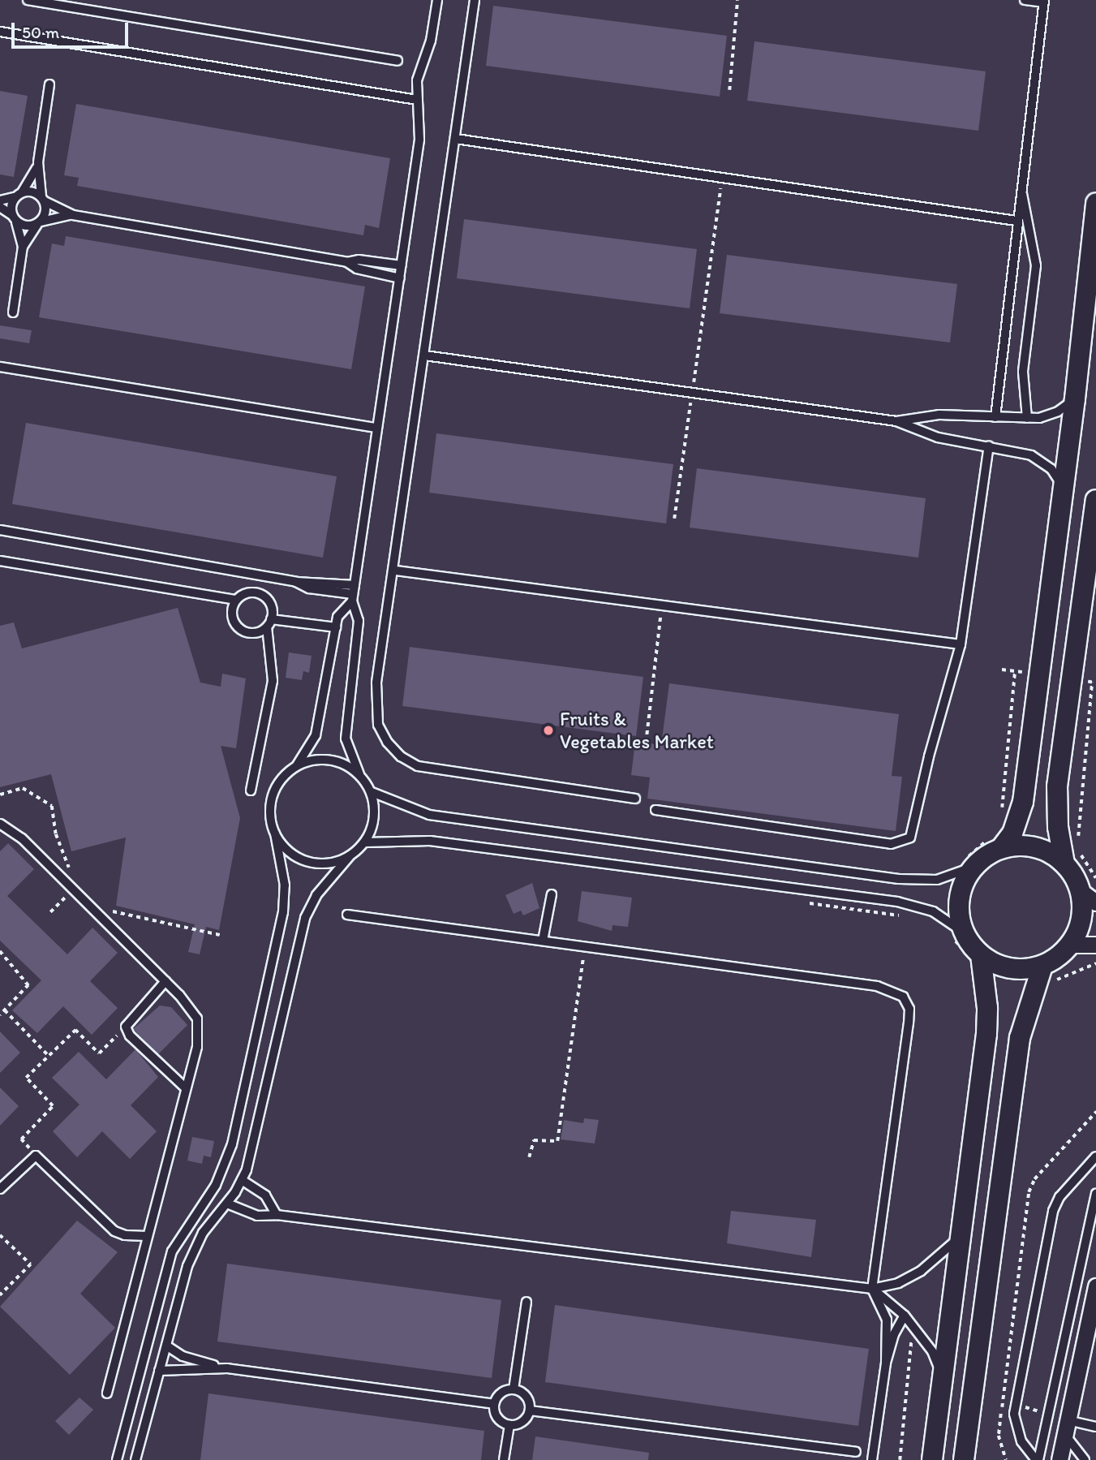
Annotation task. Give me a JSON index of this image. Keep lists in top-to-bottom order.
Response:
{
  "places": ["Fruits & Vegetables Market"],
  "scale_bar": "50 m"
}
